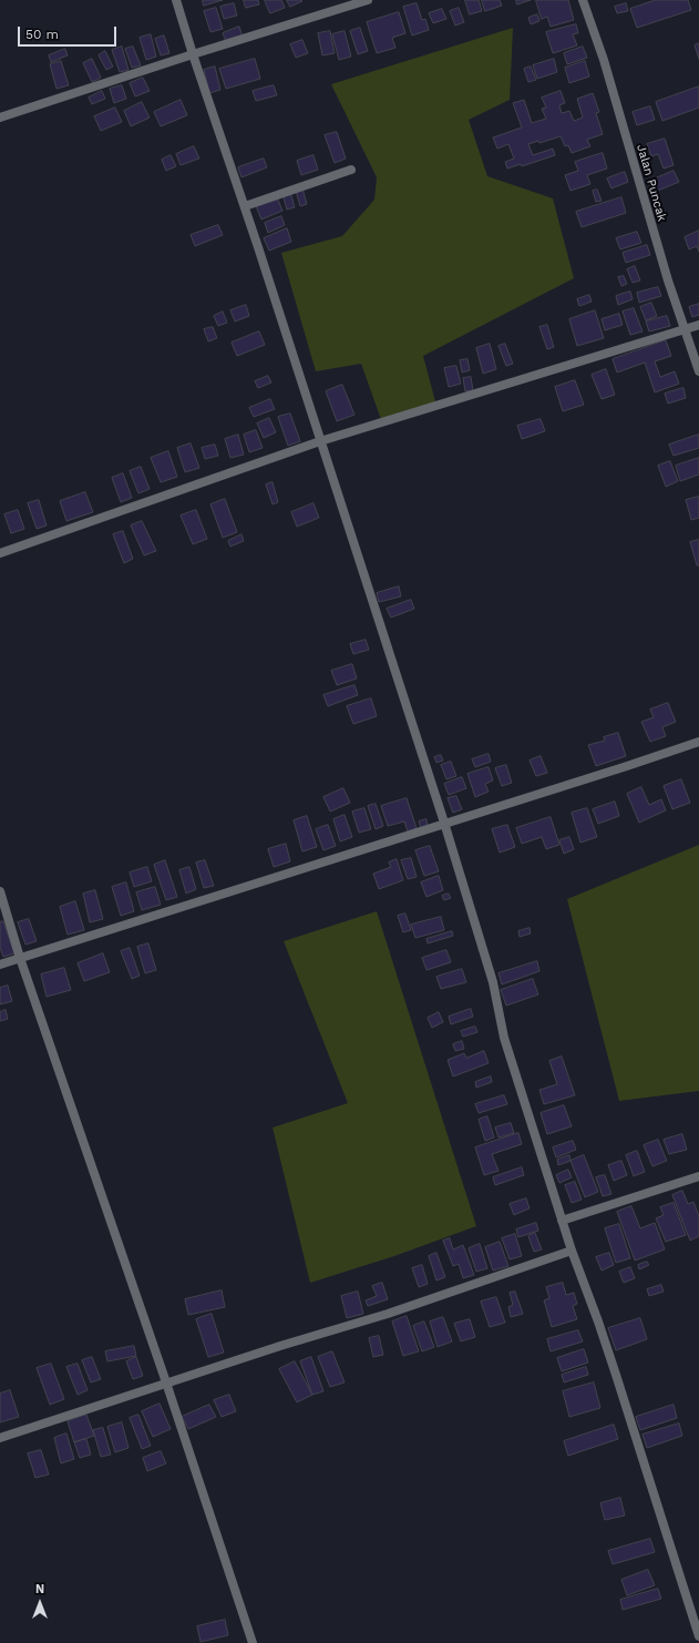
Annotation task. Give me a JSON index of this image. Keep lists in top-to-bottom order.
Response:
{
  "streets": {
    "street": ["Jalan Puncak"]
  },
  "scale_bar": "50 m",
  "north": "top"
}
